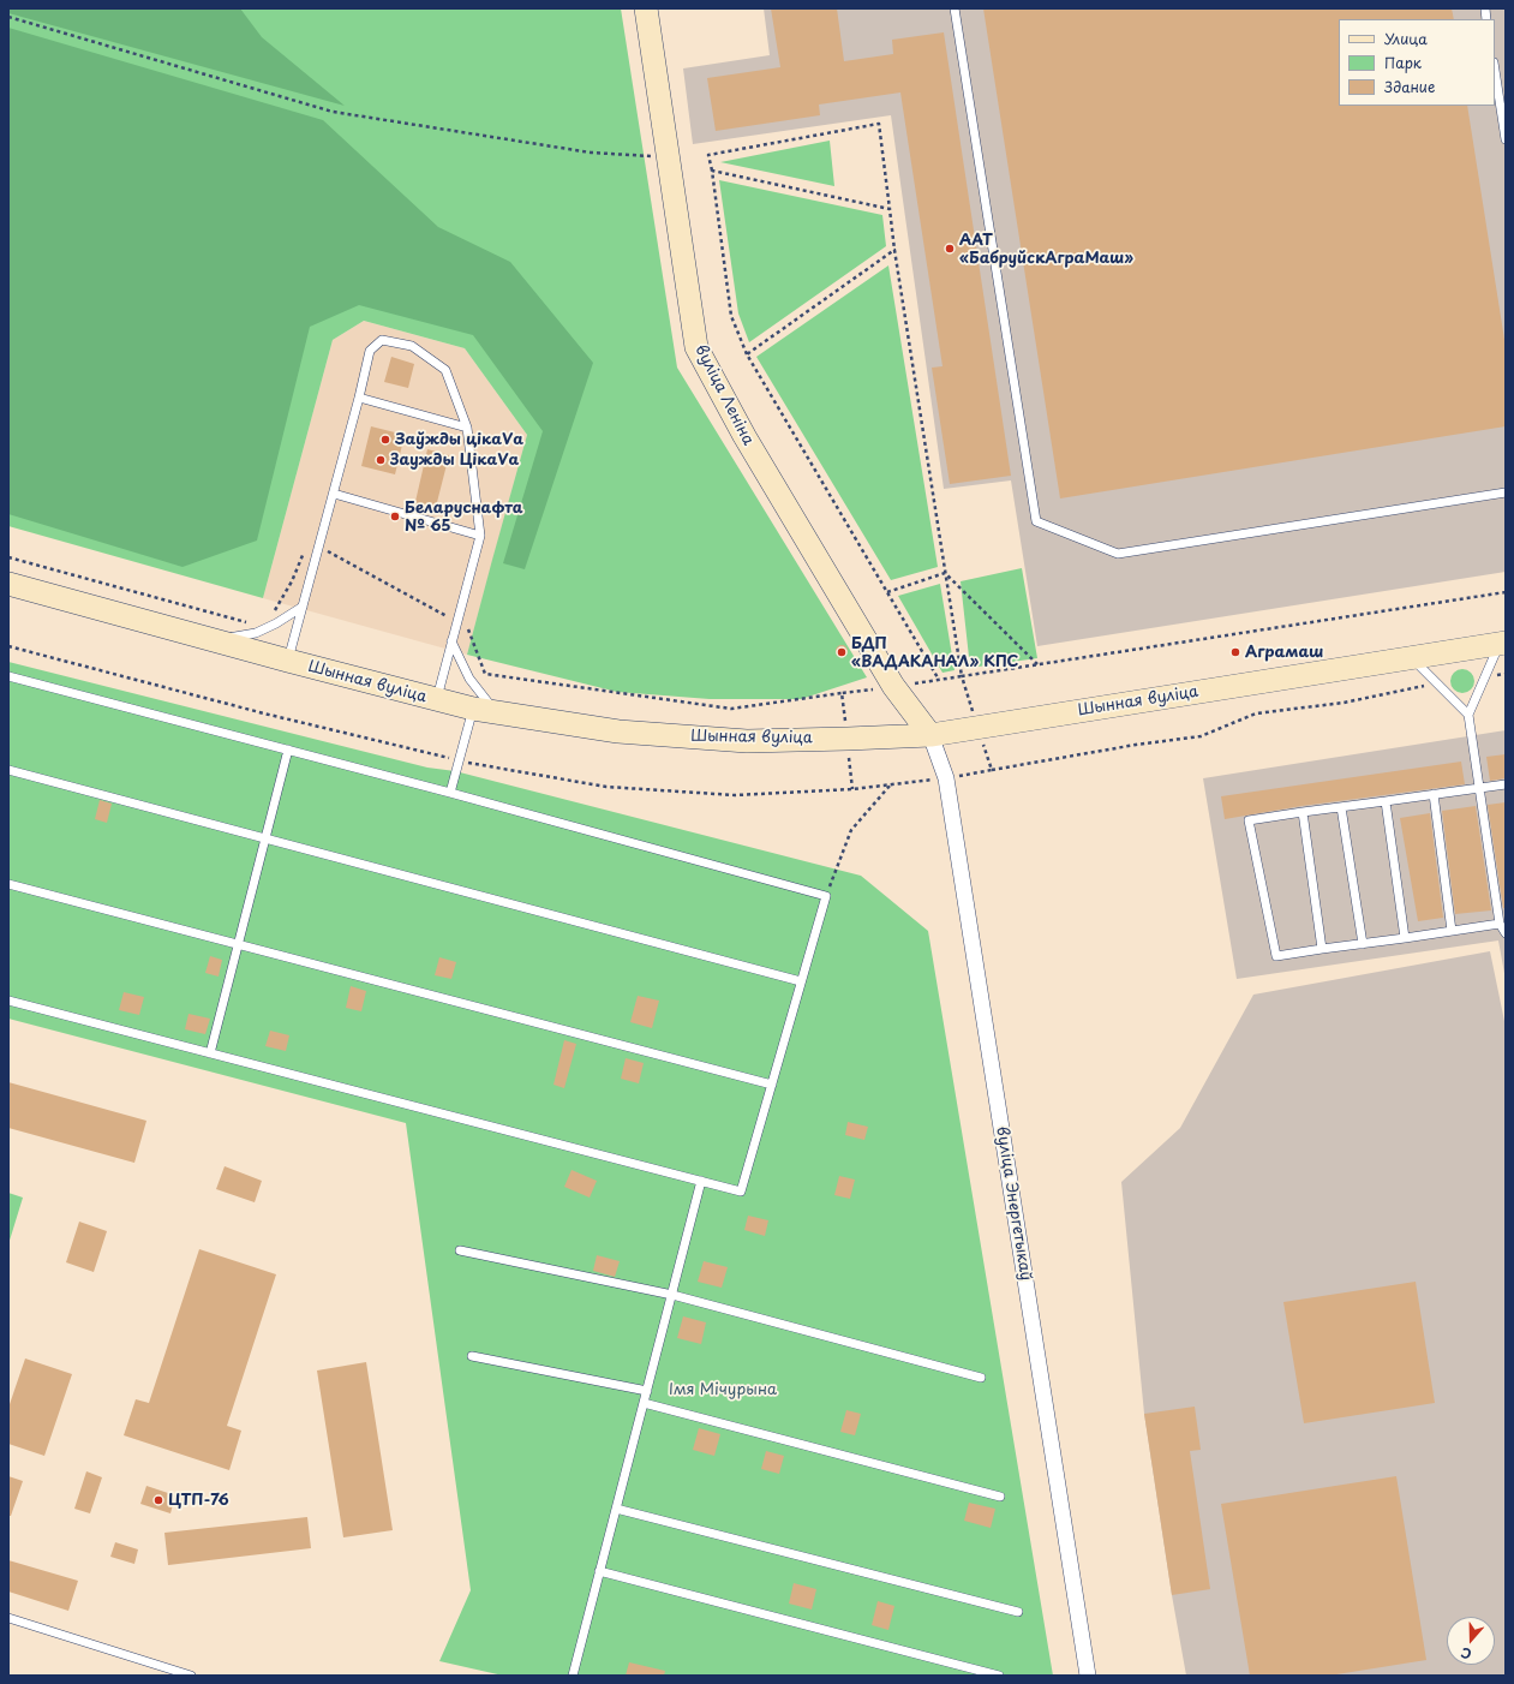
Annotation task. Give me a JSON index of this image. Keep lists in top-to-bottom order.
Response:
{
  "streets": {
    "main road": ["вуліца Леніна", "Шынная вуліца"],
    "street": ["вуліца Энергетыкаў"]
  },
  "crossings": [
    ["вуліца Леніна", "Шынная вуліца"],
    ["вуліца Леніна", "вуліца Энергетыкаў"],
    ["Шынная вуліца", "вуліца Энергетыкаў"]
  ],
  "parks": ["Імя Мічурына"],
  "places": [
    "ААТ «БабруйскАграМаш»",
    "Заўжды цікаVа",
    "Заужды ЦікаVа",
    "Беларуснафта № 65",
    "БДП «ВАДАКАНАЛ» КПС",
    "Аграмаш",
    "ЦТП-76"
  ],
  "legend": ["Улица", "Парк", "Здание"],
  "north": "bottom"
}
